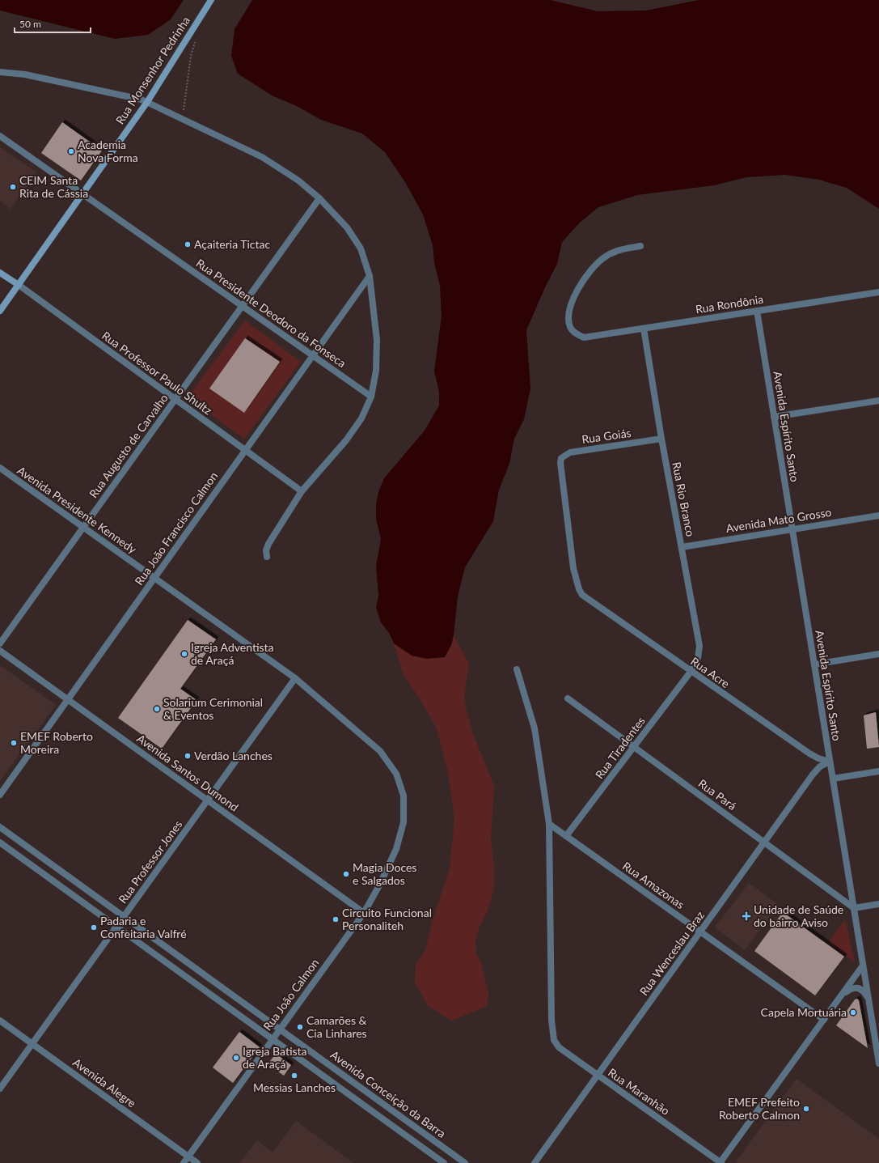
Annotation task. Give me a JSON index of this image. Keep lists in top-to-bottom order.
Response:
{
  "streets": {
    "main road": ["Rua Monsenhor Pedrinha", "Rua Professor Paulo Shultz"],
    "street": [
      "Rua Rondônia",
      "Rua Presidente Deodoro da Fonseca",
      "Avenida Espírito Santo",
      "Rua Goiás",
      "Rua Augusto de Carvalho",
      "Rua Rio Branco",
      "Avenida Presidente Kennedy",
      "Avenida Mato Grosso",
      "Rua João Francisco Calmon",
      "Rua Acre",
      "Rua Tiradentes",
      "Avenida Santos Dumond",
      "Rua Pará",
      "Rua Professor Jones",
      "Rua Amazonas",
      "Rua Wenceslau Braz",
      "Rua João Calmon",
      "Avenida Alegre",
      "Rua Maranhão",
      "Avenida Conceição da Barra"
    ]
  },
  "crossings": [
    ["Rua Monsenhor Pedrinha", "Rua Presidente Deodoro da Fonseca"],
    ["Rua Monsenhor Pedrinha", "Rua Professor Paulo Shultz"],
    ["Rua Rondônia", "Avenida Espírito Santo"],
    ["Rua Rondônia", "Rua Rio Branco"],
    ["Rua Presidente Deodoro da Fonseca", "Rua Augusto de Carvalho"],
    ["Rua Presidente Deodoro da Fonseca", "Rua João Francisco Calmon"],
    ["Rua Professor Paulo Shultz", "Rua Augusto de Carvalho"],
    ["Rua Professor Paulo Shultz", "Rua João Francisco Calmon"],
    ["Avenida Espírito Santo", "Avenida Mato Grosso"],
    ["Avenida Espírito Santo", "Rua Acre"],
    ["Avenida Espírito Santo", "Rua Pará"],
    ["Avenida Espírito Santo", "Rua Wenceslau Braz"],
    ["Rua Goiás", "Rua Rio Branco"],
    ["Rua Goiás", "Rua Acre"],
    ["Rua Augusto de Carvalho", "Avenida Presidente Kennedy"],
    ["Rua Rio Branco", "Avenida Mato Grosso"],
    ["Rua Rio Branco", "Rua Acre"],
    ["Rua Rio Branco", "Rua Tiradentes"],
    ["Avenida Presidente Kennedy", "Rua João Francisco Calmon"],
    ["Avenida Presidente Kennedy", "Rua Professor Jones"],
    ["Avenida Presidente Kennedy", "Rua João Calmon"],
    ["Rua João Francisco Calmon", "Avenida Santos Dumond"],
    ["Rua Acre", "Rua Tiradentes"],
    ["Rua Acre", "Rua Wenceslau Braz"],
    ["Rua Tiradentes", "Rua Pará"],
    ["Rua Tiradentes", "Rua Amazonas"],
    ["Avenida Santos Dumond", "Rua Professor Jones"],
    ["Avenida Santos Dumond", "Rua João Calmon"],
    ["Rua Pará", "Rua Wenceslau Braz"],
    ["Rua Professor Jones", "Avenida Alegre"],
    ["Rua Professor Jones", "Avenida Conceição da Barra"],
    ["Rua Amazonas", "Rua Wenceslau Braz"],
    ["Rua Amazonas", "Rua Maranhão"],
    ["Rua Wenceslau Braz", "Rua Maranhão"],
    ["Rua João Calmon", "Avenida Alegre"],
    ["Rua João Calmon", "Avenida Conceição da Barra"]
  ],
  "places": {
    "other": [
      "Academia Nova Forma",
      "CEIM Santa Rita de Cássia",
      "Açaiteria Tictac",
      "Igreja Adventista de Araçá",
      "Solarium Cerimonial & Eventos",
      "EMEF Roberto Moreira",
      "Verdão Lanches",
      "Magia Doces e Salgados",
      "Circuito Funcional Personaliteh",
      "Padaria e Confeitaria Valfré",
      "Capela Mortuária",
      "Camarões & Cia Linhares",
      "Igreja Batista de Araçá",
      "Messias Lanches",
      "EMEF Prefeito Roberto Calmon"
    ],
    "health": ["Unidade de Saúde do bairro Aviso"]
  },
  "scale_bar": "50 m"
}
